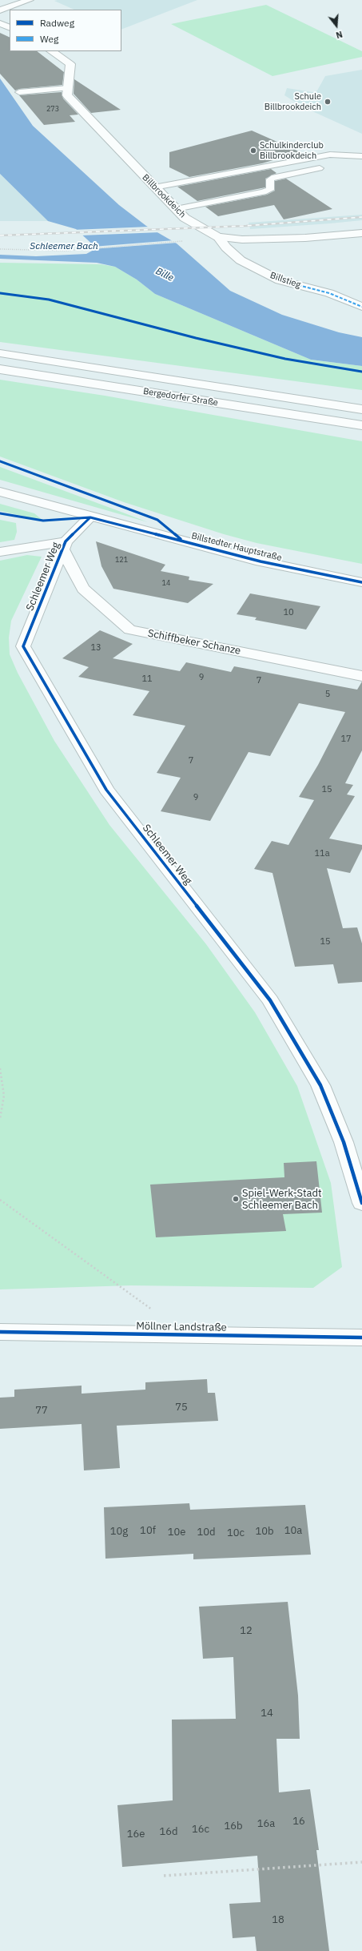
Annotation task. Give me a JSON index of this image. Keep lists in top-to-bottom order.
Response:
{
  "streets": {
    "main road": [
      "Billbrookdeich",
      "Billstieg",
      "Bergedorfer Straße",
      "Billstedter Hauptstraße",
      "Schleemer Weg",
      "Schiffbeker Schanze",
      "Möllner Landstraße"
    ]
  },
  "crossings": [
    ["Billbrookdeich", "Billstieg"],
    ["Billstedter Hauptstraße", "Schleemer Weg"],
    ["Schleemer Weg", "Schiffbeker Schanze"]
  ],
  "water": ["Schleemer Bach", "Bille"],
  "places": ["Schule Billbrookdeich", "Schulkinderclub Billbrookdeich", "Spiel-Werk-Stadt Schleemer Bach"],
  "house_numbers": [
    "273",
    "121",
    "14",
    "10",
    "13",
    "9",
    "11",
    "7",
    "5",
    "17",
    "7",
    "15",
    "9",
    "11a",
    "15",
    "75",
    "77",
    "10f",
    "10a",
    "10g",
    "10b",
    "10e",
    "10d",
    "10c",
    "12",
    "14",
    "16",
    "16a",
    "16b",
    "16c",
    "16d",
    "16e",
    "18"
  ],
  "legend": ["Radweg", "Weg"],
  "north": "bottom"
}
